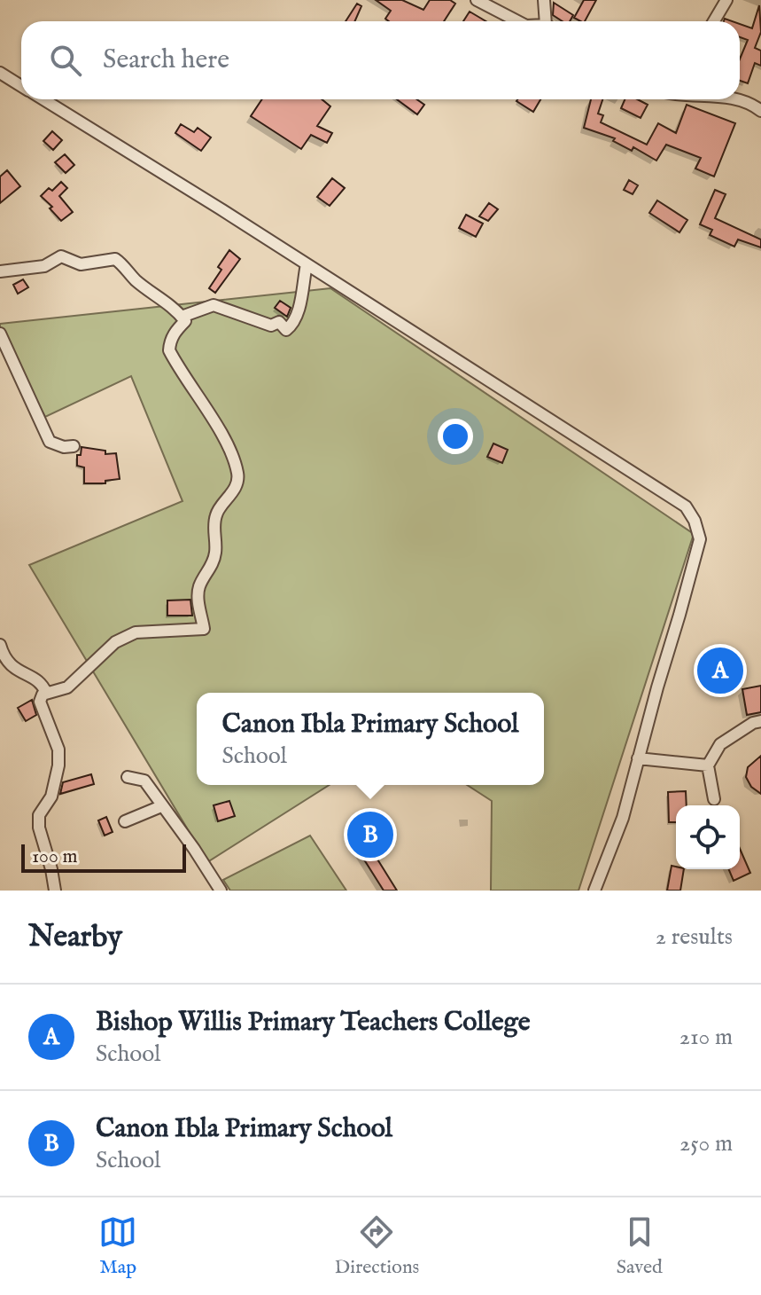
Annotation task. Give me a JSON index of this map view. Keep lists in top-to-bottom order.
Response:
{
  "scale_bar": "100 m",
  "page": {
    "search": "Search here",
    "pins": ["A", "B"],
    "popup": ["Canon Ibla Primary School", "School"],
    "scale": "100 m",
    "heading": ["Nearby", "2 results"],
    "list": [
      {
        "mark": "A",
        "name": "Bishop Willis Primary Teachers College",
        "note": "School",
        "value": "210 m"
      },
      {
        "mark": "B",
        "name": "Canon Ibla Primary School",
        "note": "School",
        "value": "250 m"
      }
    ],
    "nav": ["Map", "Directions", "Saved"]
  }
}
